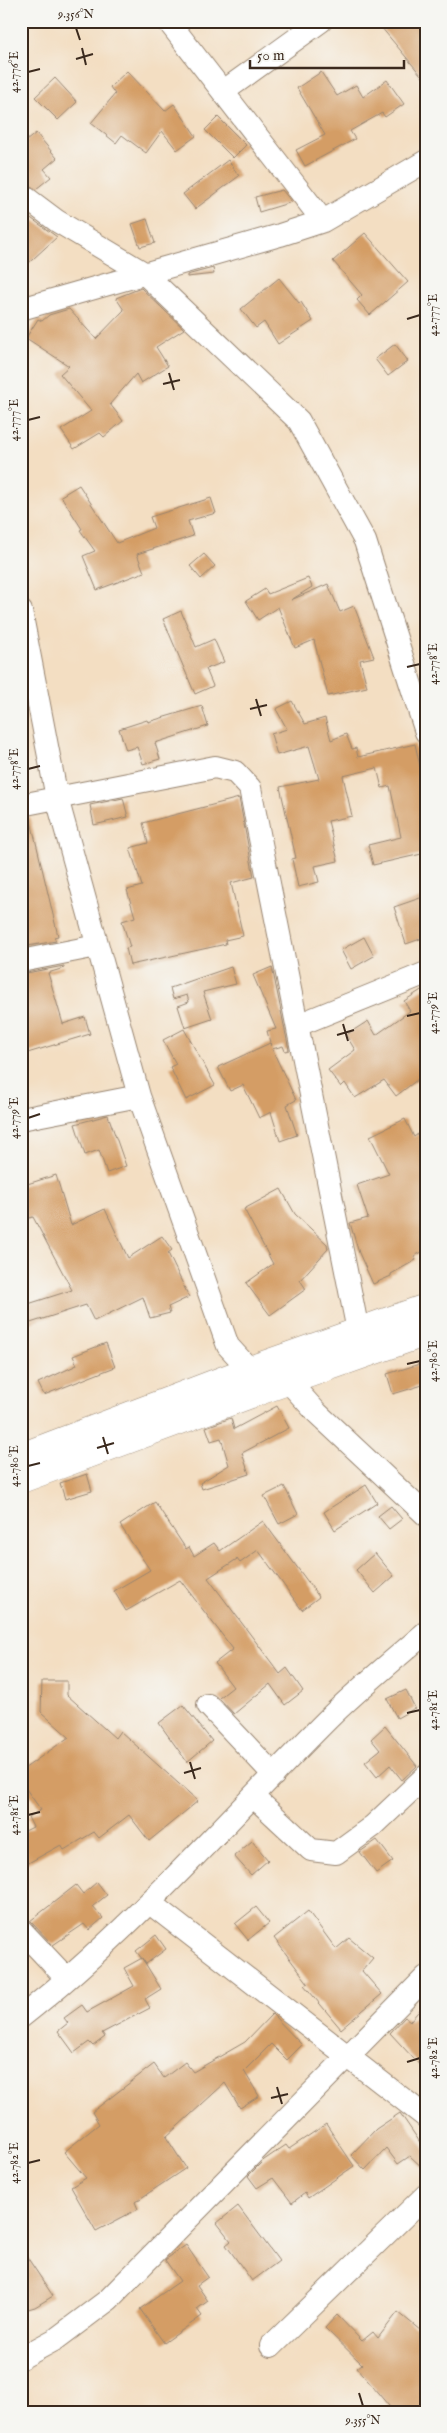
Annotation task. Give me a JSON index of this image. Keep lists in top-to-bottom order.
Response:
{
  "scale_bar": "50 m",
  "coordinates": [
    "9.356°N",
    "42.776°E",
    "42.777°E",
    "42.778°E",
    "42.779°E",
    "42.780°E",
    "42.781°E",
    "42.782°E",
    "9.355°N"
  ]
}
